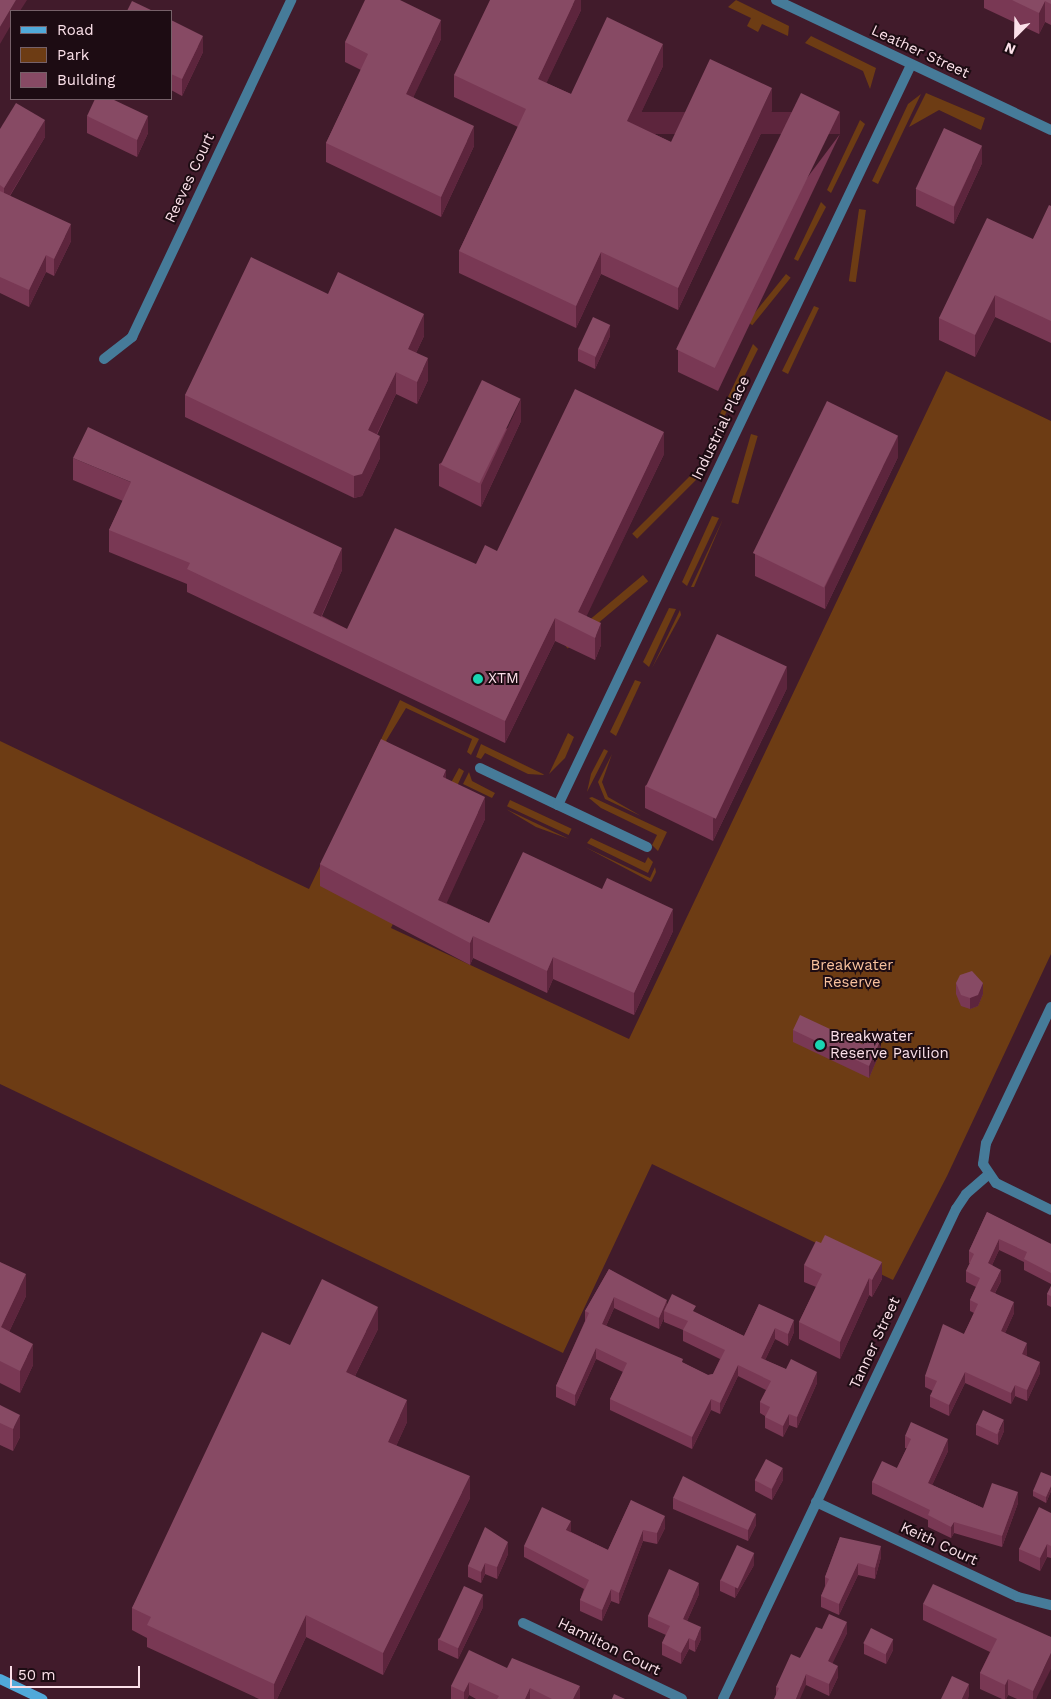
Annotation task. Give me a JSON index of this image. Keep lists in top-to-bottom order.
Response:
{
  "streets": {
    "street": [
      "Leather Street",
      "Reeves Court",
      "Industrial Place",
      "Tanner Street",
      "Keith Court",
      "Hamilton Court"
    ]
  },
  "crossings": [
    ["Leather Street", "Industrial Place"],
    ["Tanner Street", "Keith Court"]
  ],
  "parks": ["Breakwater Reserve"],
  "places": ["XTM", "Breakwater Reserve Pavilion"],
  "legend": ["Road", "Park", "Building"],
  "scale_bar": "50 m",
  "north": "bottom left"
}
